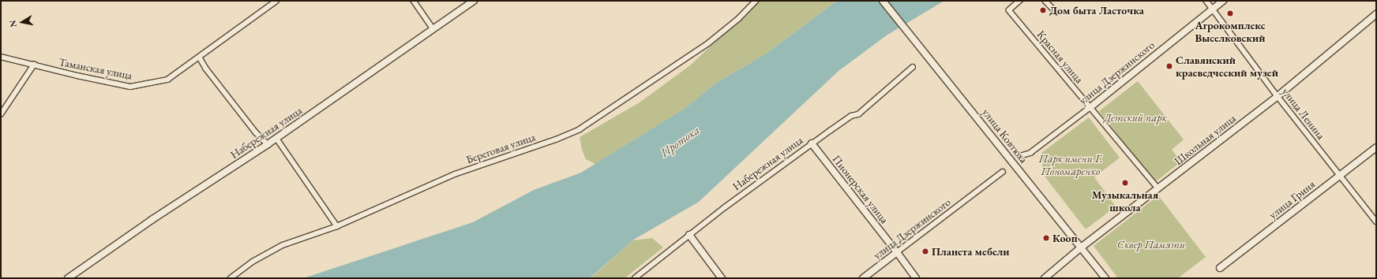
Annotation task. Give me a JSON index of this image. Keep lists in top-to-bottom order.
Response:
{
  "streets": {
    "street": [
      "Красная улица",
      "Таманская улица",
      "улица Дзержинского",
      "улица Ленина",
      "Набережная улица",
      "улица Ковтюха",
      "Школьная улица",
      "Береговая улица",
      "Пионерская улица",
      "улица Гриня"
    ]
  },
  "crossings": [
    ["Красная улица", "улица Дзержинского"],
    ["Красная улица", "Школьная улица"],
    ["улица Дзержинского", "улица Ленина"],
    ["улица Дзержинского", "Пионерская улица"],
    ["улица Ленина", "Школьная улица"],
    ["улица Ленина", "улица Гриня"],
    ["Набережная улица", "Пионерская улица"],
    ["улица Ковтюха", "Школьная улица"]
  ],
  "water": ["Протока"],
  "parks": ["Детский парк", "Парк имени Г. Пономаренко", "Сквер Памяти"],
  "places": [
    "Дом быта Ласточка",
    "Агрокомплекс Выселковский",
    "Славянский краеведческий музей",
    "Музыкальная школа",
    "Кооп",
    "Планета мебели"
  ],
  "north": "left"
}
